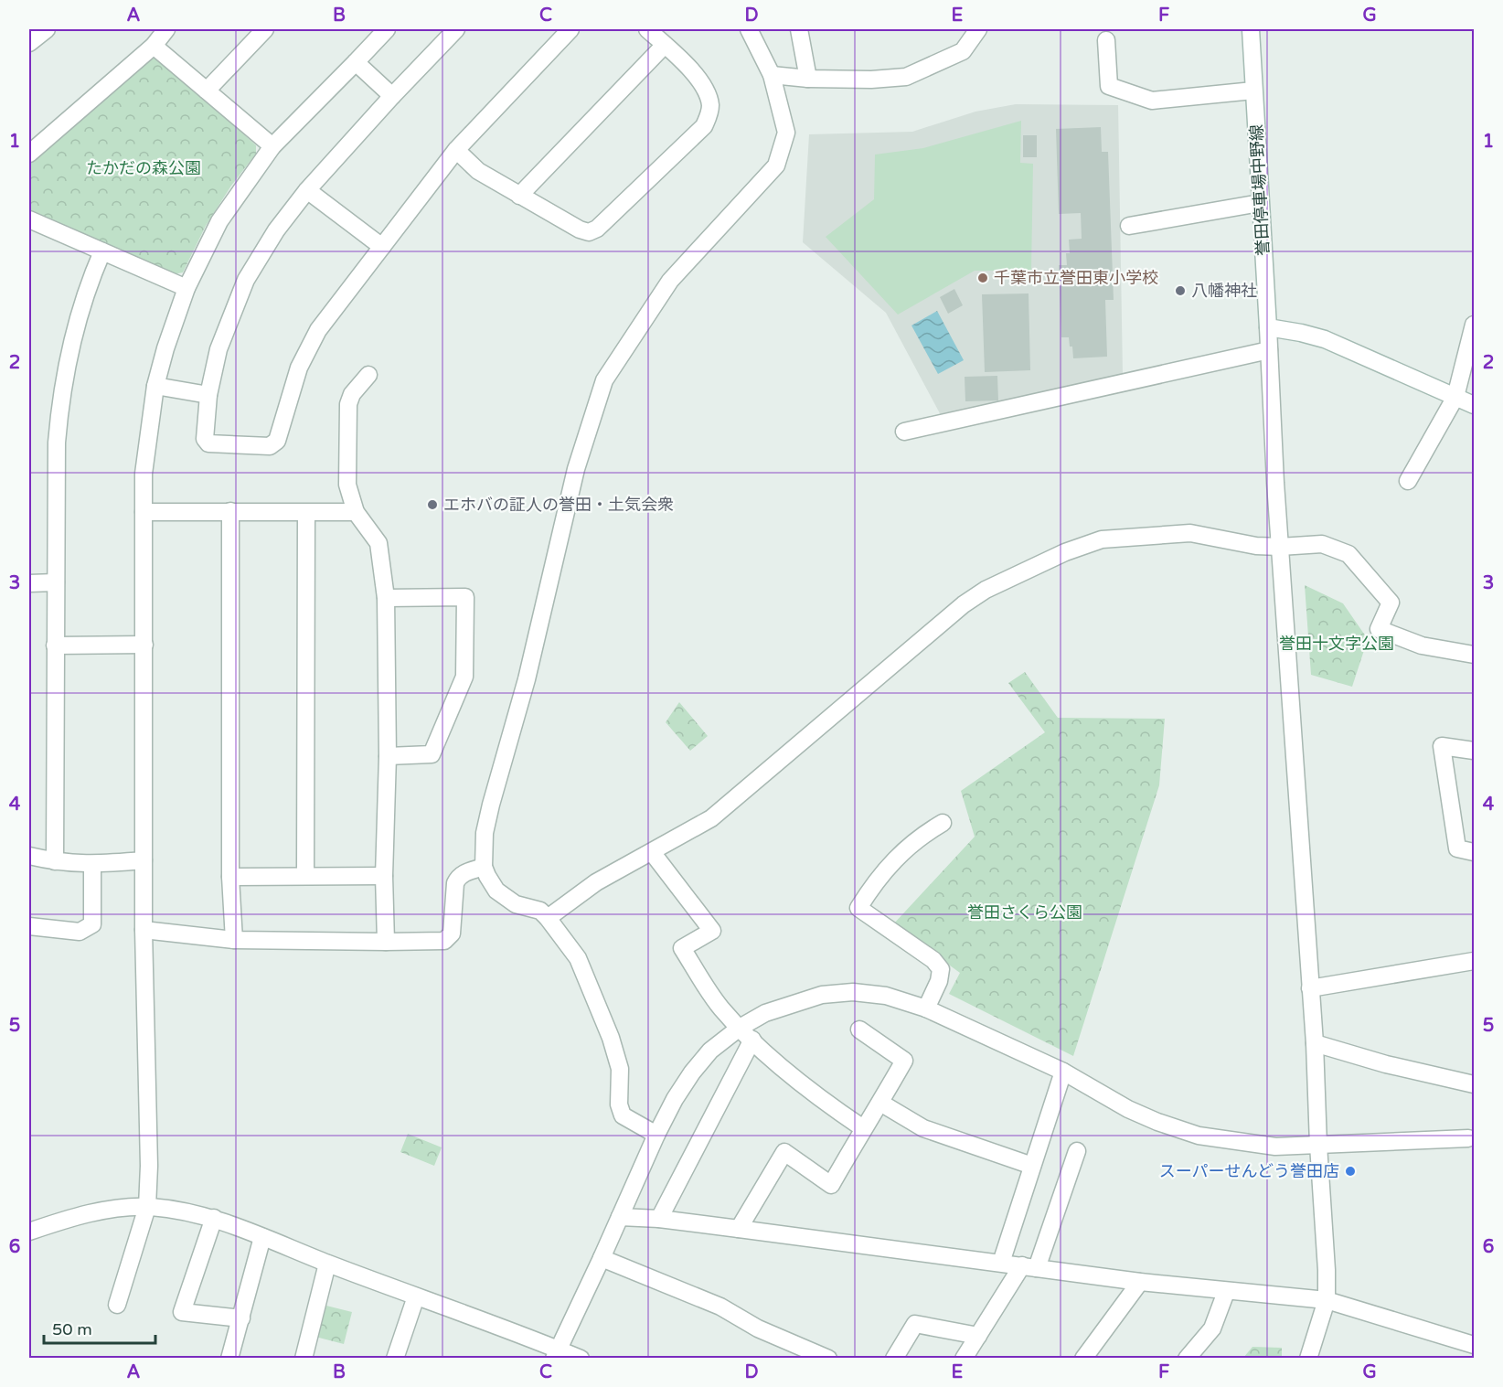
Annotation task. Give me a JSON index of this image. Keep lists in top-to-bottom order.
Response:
{
  "streets": {
    "street": ["誉田停車場中野線"]
  },
  "parks": ["たかだの森公園", "誉田十文字公園", "誉田さくら公園"],
  "places": [
    "千葉市立誉田東小学校",
    "八幡神社",
    "エホバの証人の誉田・土気会衆",
    "スーパーせんどう誉田店"
  ],
  "scale_bar": "50 m",
  "grid": {
    "columns": [
      "A",
      "B",
      "C",
      "D",
      "E",
      "F",
      "G"
    ],
    "rows": [
      "1",
      "2",
      "3",
      "4",
      "5",
      "6"
    ]
  }
}
